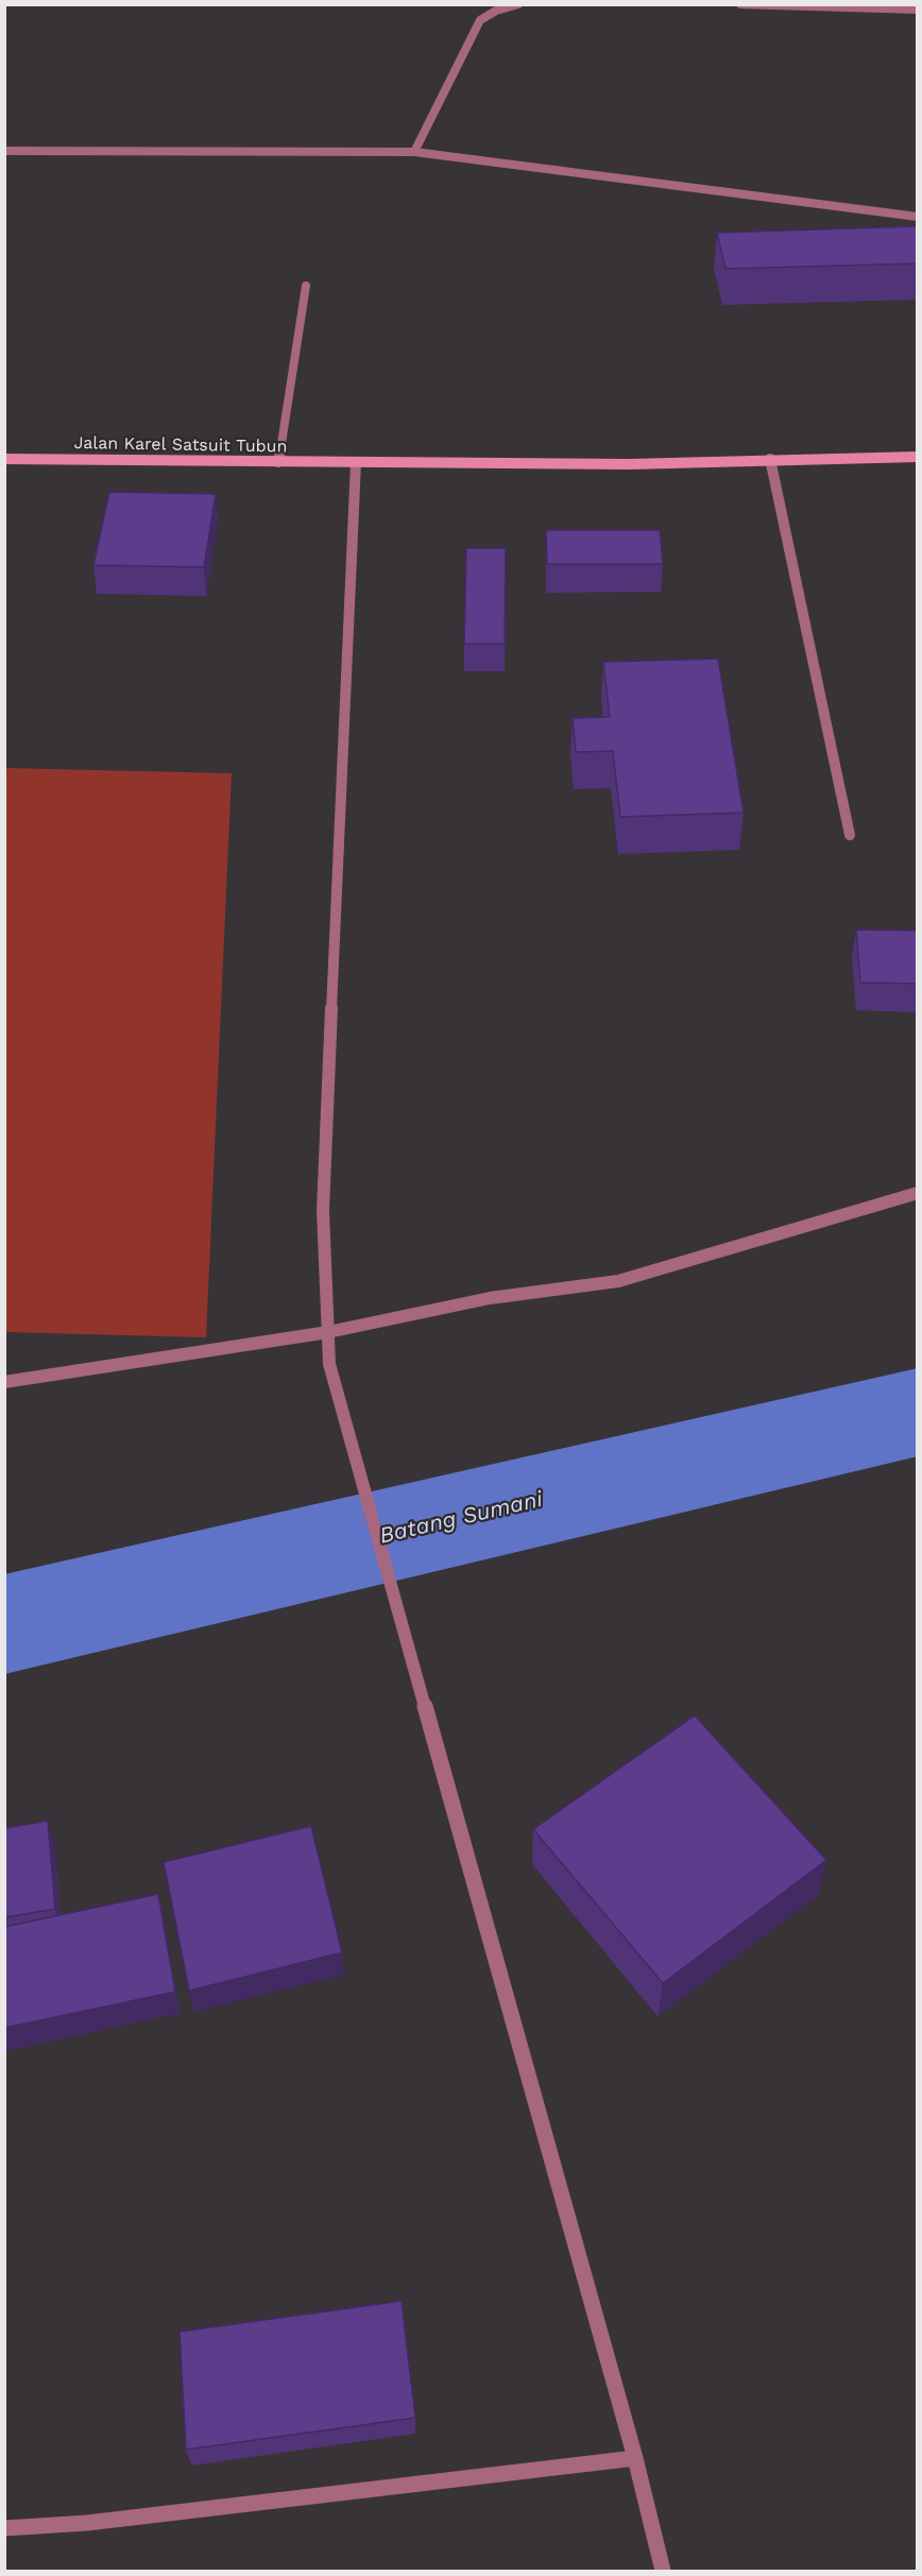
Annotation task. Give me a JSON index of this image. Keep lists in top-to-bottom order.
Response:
{
  "streets": {
    "street": ["Jalan Karel Satsuit Tubun"]
  },
  "water": ["Batang Sumani"]
}
